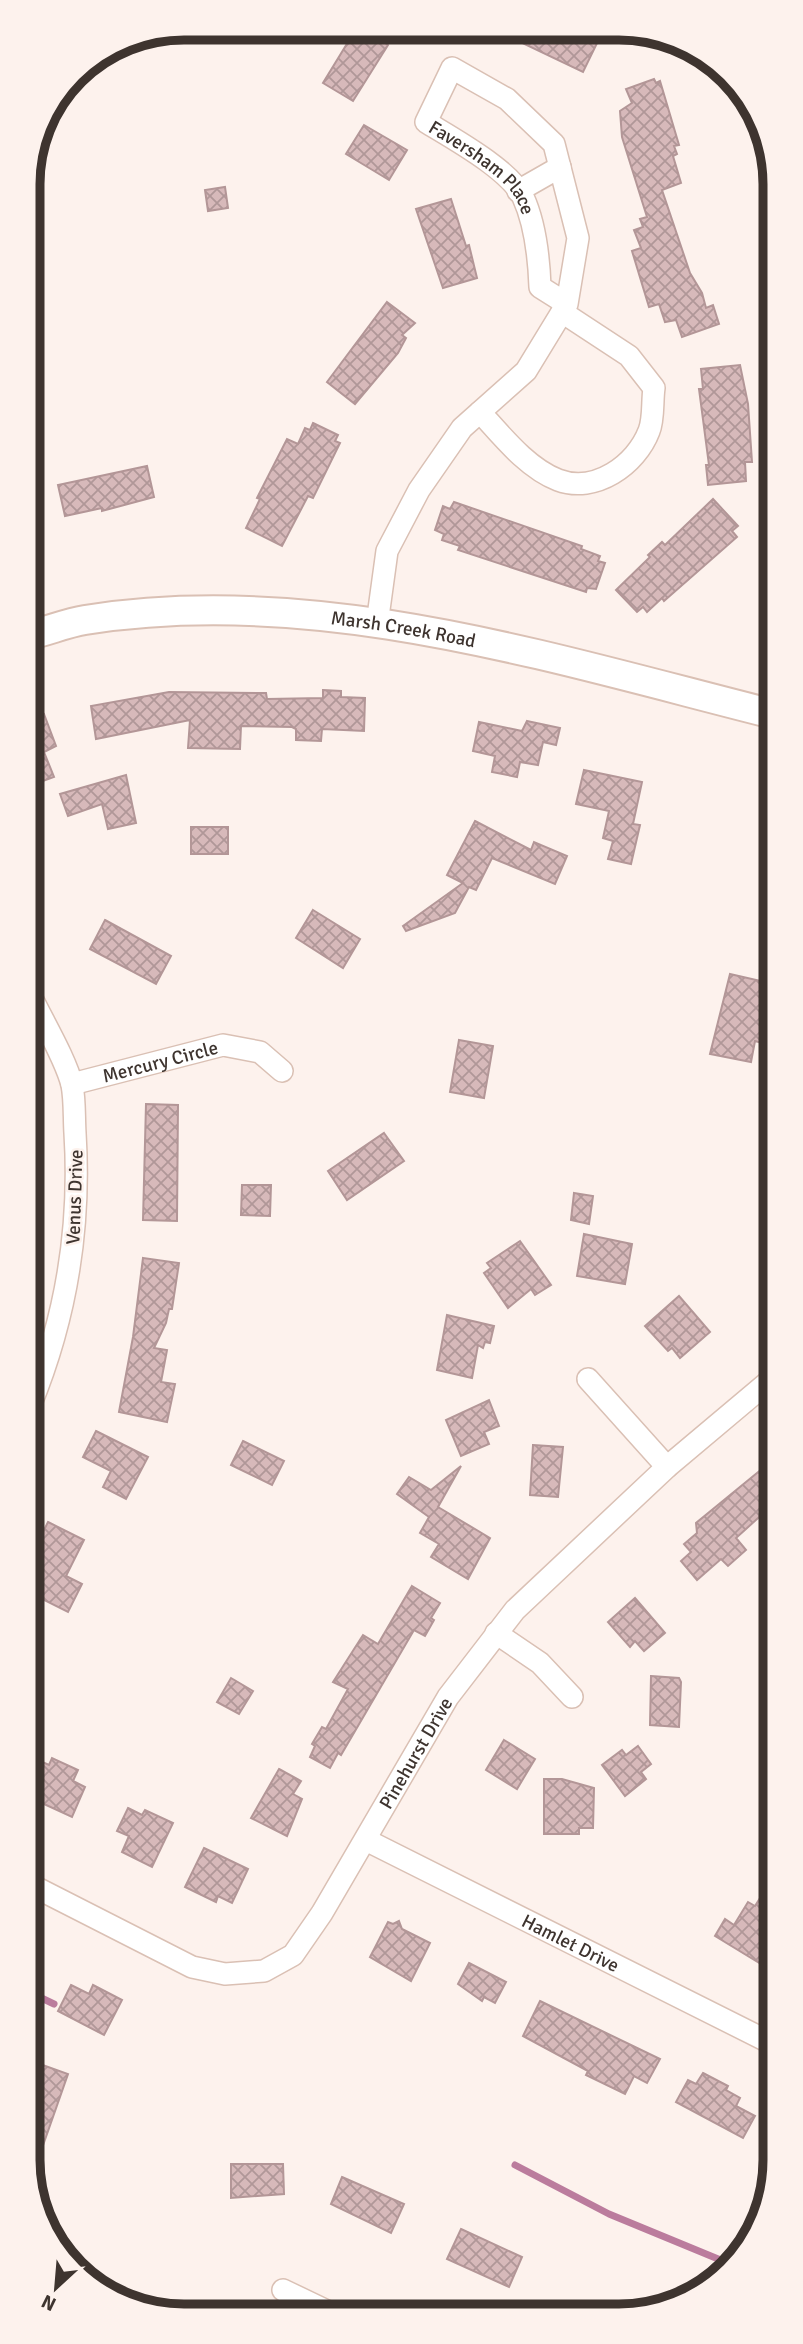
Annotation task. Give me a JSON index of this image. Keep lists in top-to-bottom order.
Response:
{
  "streets": {
    "street": [
      "Faversham Place",
      "Marsh Creek Road",
      "Mercury Circle",
      "Venus Drive",
      "Pinehurst Drive",
      "Hamlet Drive"
    ]
  },
  "crossings": [
    ["Faversham Place", "Marsh Creek Road"],
    ["Mercury Circle", "Venus Drive"],
    ["Pinehurst Drive", "Hamlet Drive"]
  ],
  "north": "bottom left"
}
